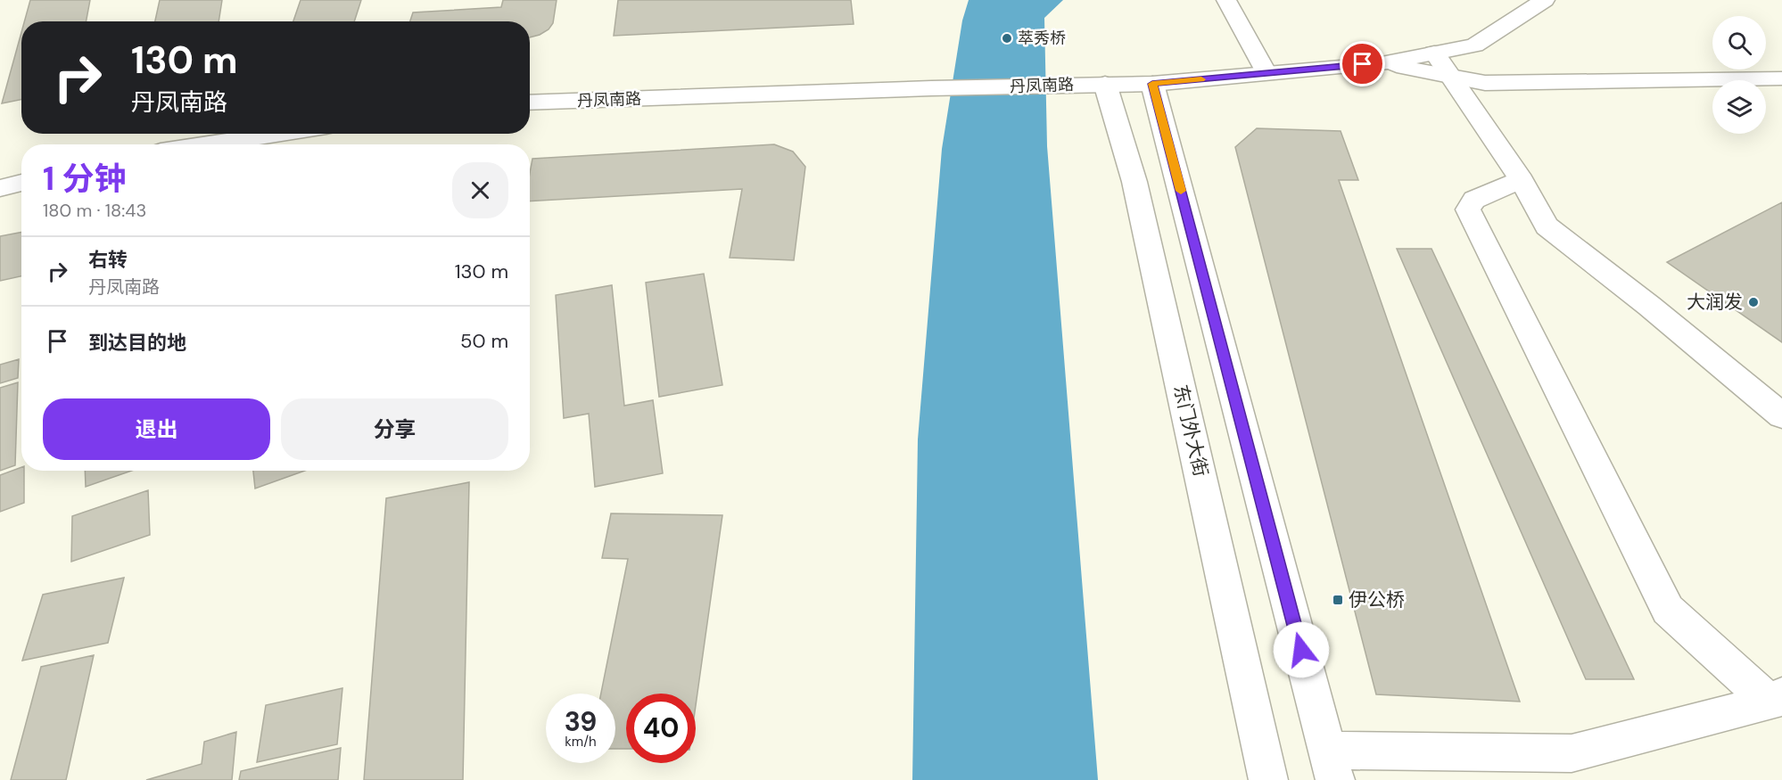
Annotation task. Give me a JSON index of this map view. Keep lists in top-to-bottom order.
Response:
{
  "streets": {
    "main road": ["丹凤南路", "东门外大街"]
  },
  "crossings": [
    ["丹凤南路", "东门外大街"]
  ],
  "places": {
    "other": ["萃秀桥", "大润发"],
    "transit": ["伊公桥"]
  },
  "page": {
    "turn": ["130 m", "丹凤南路"],
    "heading": ["1 分钟", "180 m · 18:43"],
    "list": [
      {
        "name": "右转",
        "note": "丹凤南路",
        "value": "130 m"
      },
      {
        "name": "到达目的地",
        "value": "50 m"
      }
    ],
    "buttons": ["退出", "分享"],
    "speed": "39 km/h",
    "limit": "40"
  }
}
